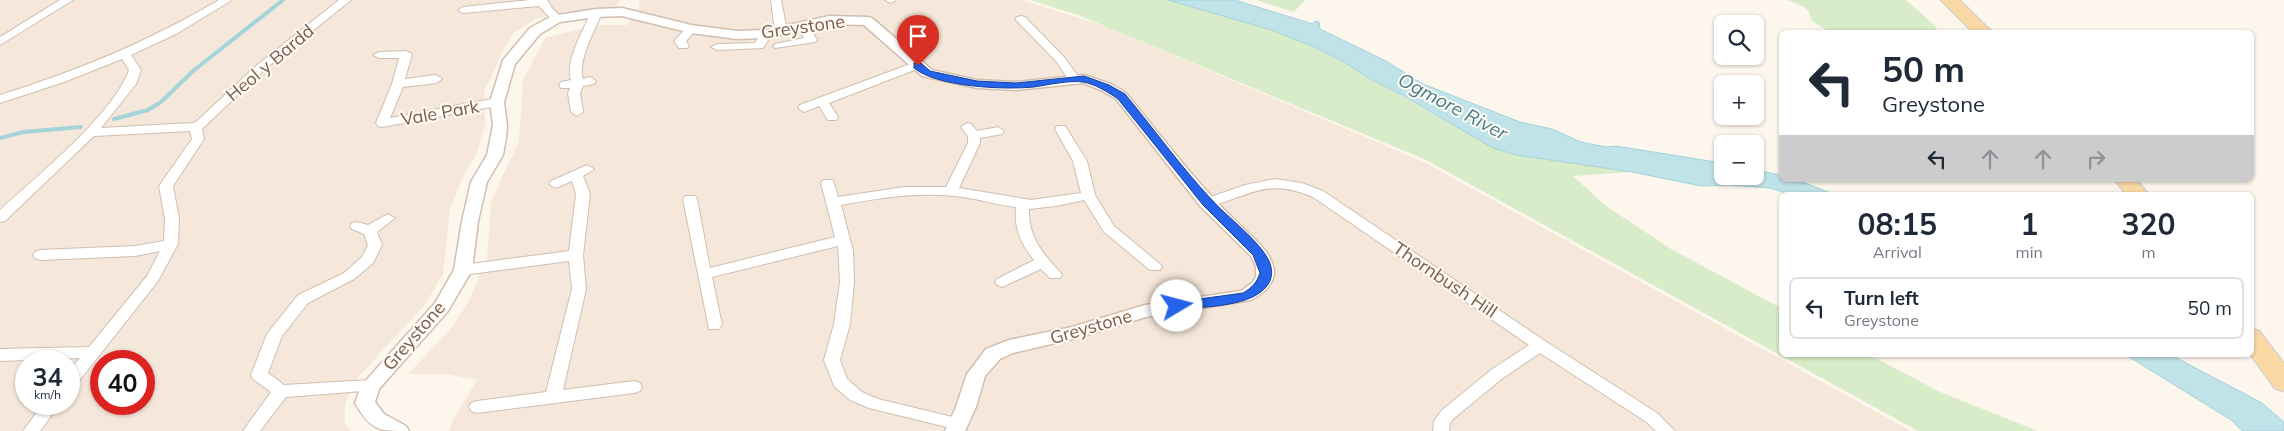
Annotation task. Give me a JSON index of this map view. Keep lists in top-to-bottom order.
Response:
{
  "streets": {
    "street": [
      "Greystone",
      "Heol y Bardd",
      "Vale Park",
      "Thornbush Hill"
    ]
  },
  "crossings": [
    ["Greystone", "Vale Park"],
    ["Greystone", "Thornbush Hill"]
  ],
  "water": ["Ogmore River"],
  "page": {
    "map_buttons": ["+", "−"],
    "turn": ["50 m", "Greystone"],
    "eta": [
      "08:15",
      "Arrival",
      "1",
      "min",
      "320",
      "m"
    ],
    "list": [
      {
        "name": "Turn left",
        "note": "Greystone",
        "value": "50 m"
      }
    ],
    "speed": "34 km/h",
    "limit": "40"
  }
}
